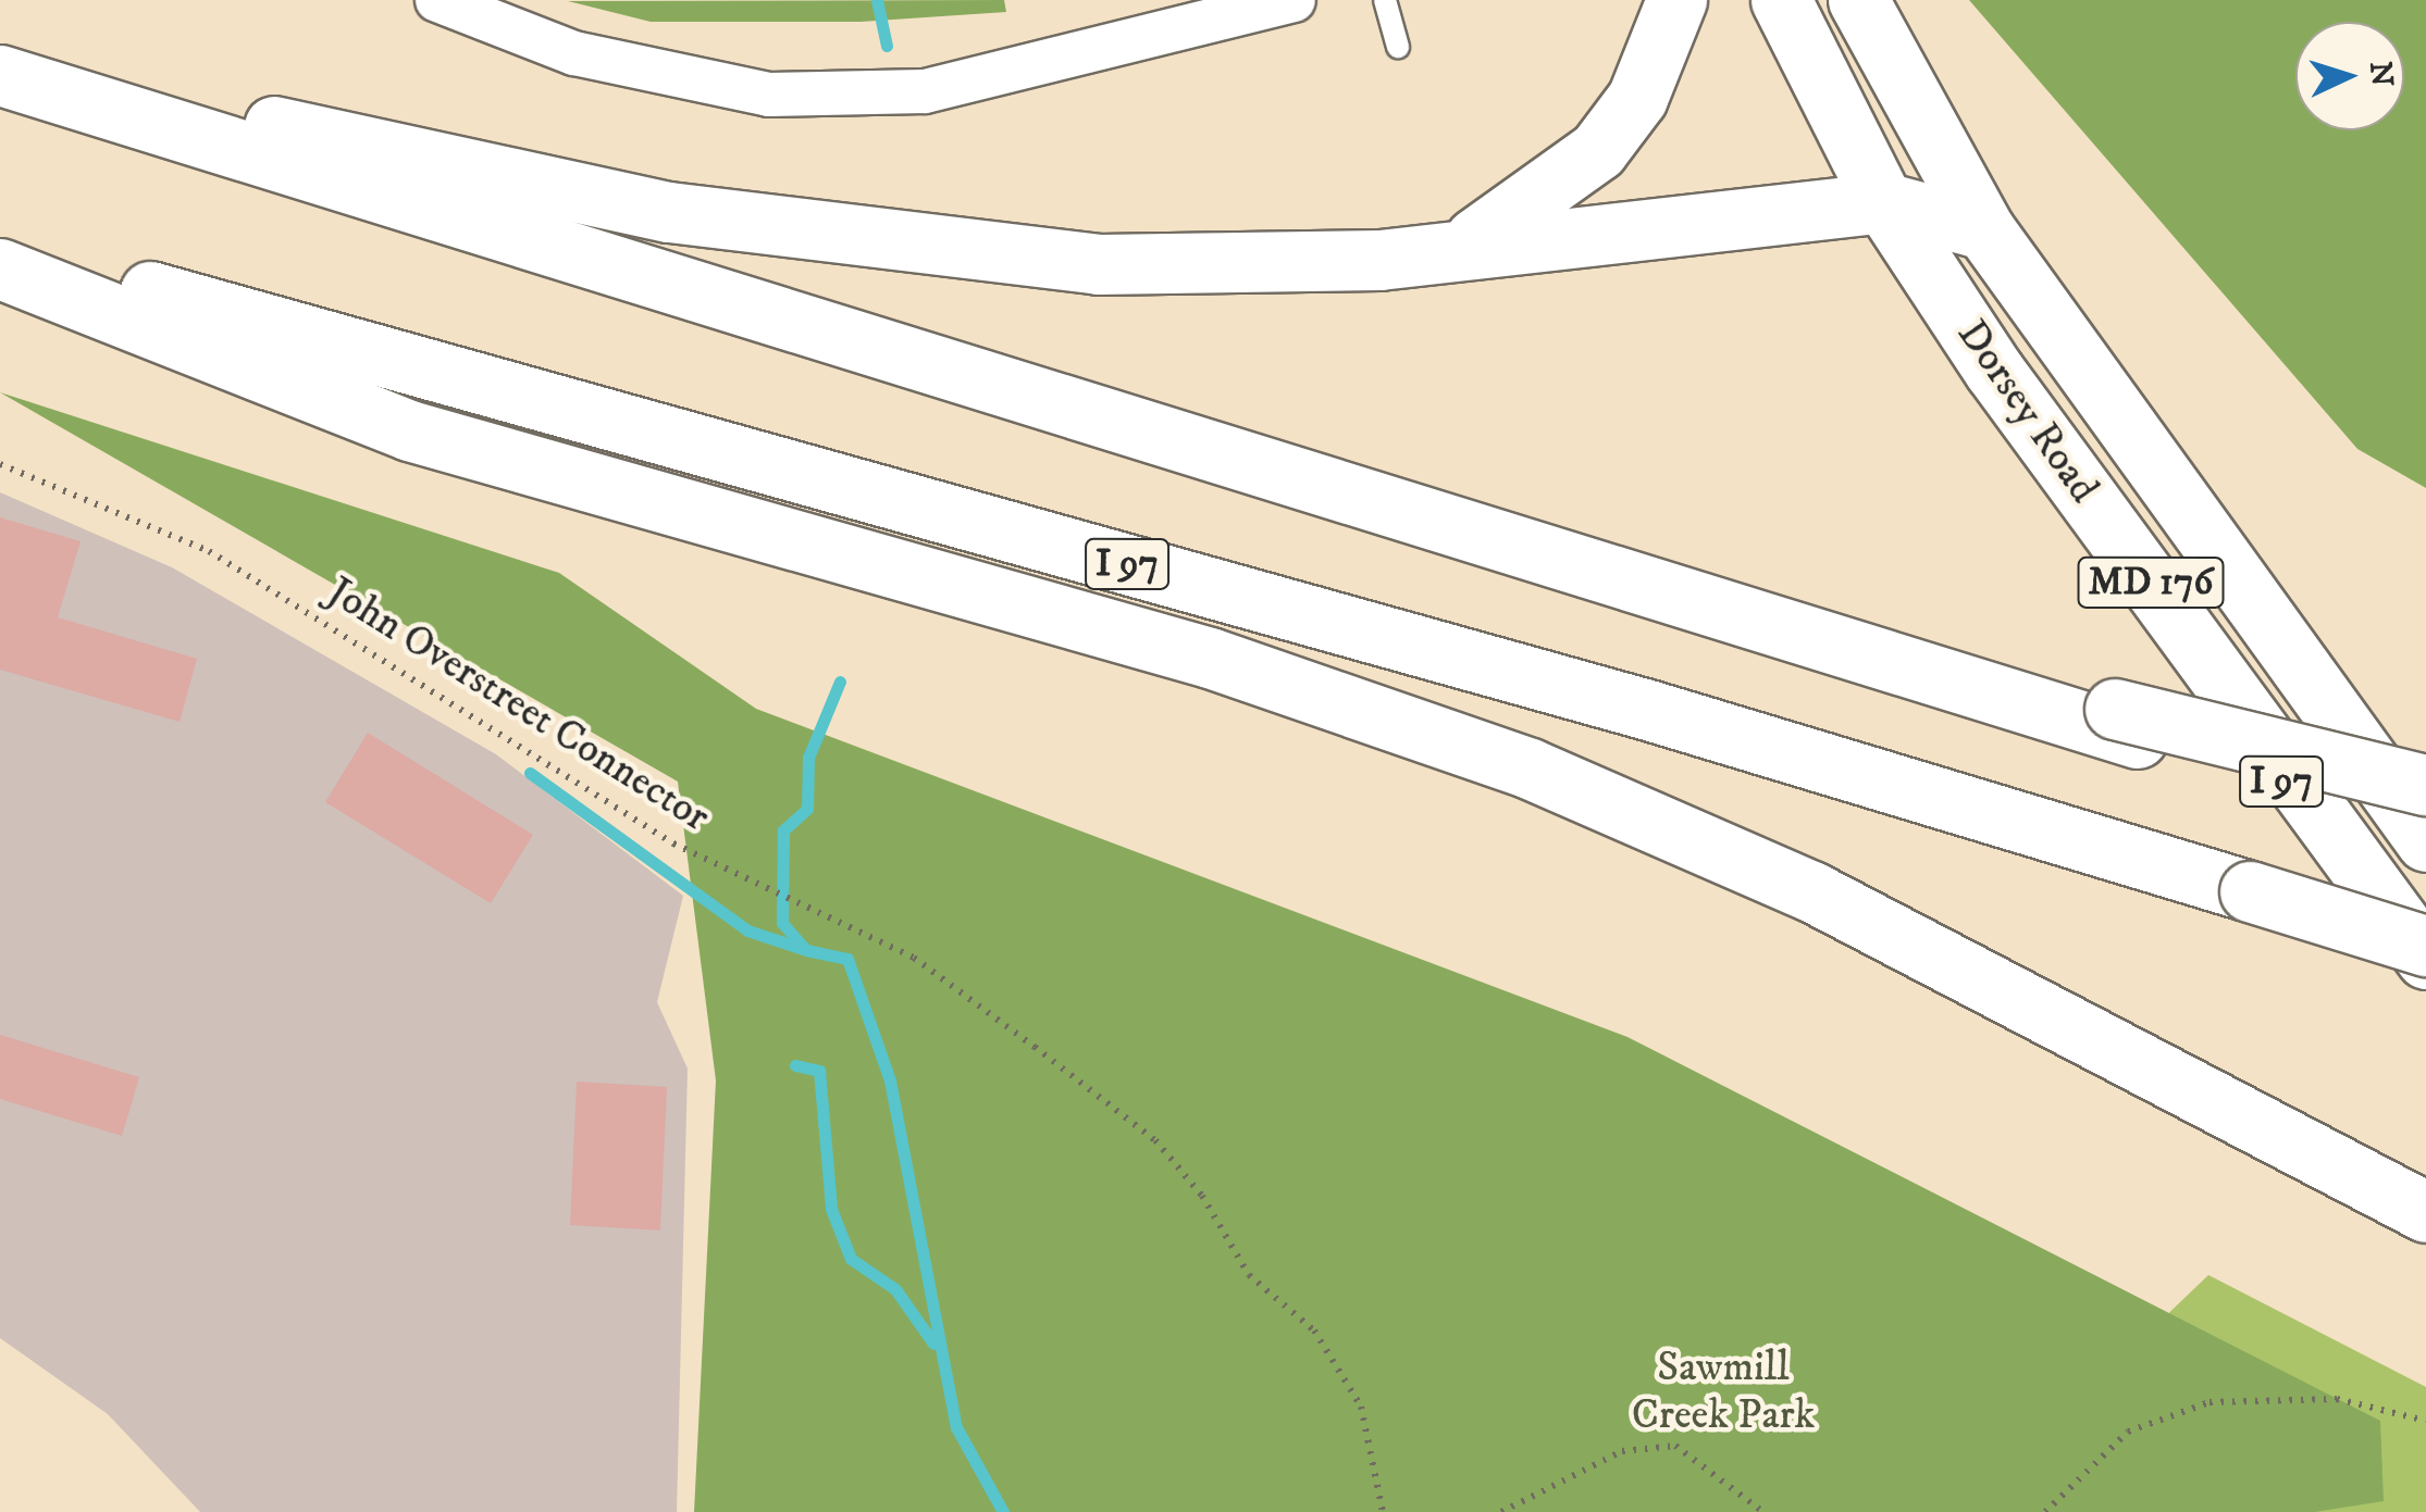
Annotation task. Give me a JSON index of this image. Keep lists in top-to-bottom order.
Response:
{
  "streets": {
    "main road": ["Dorsey Road", "I 97", "MD 176"],
    "path": ["John Overstreet Connector"]
  },
  "parks": ["Sawmill Creek Park"],
  "north": "right"
}
